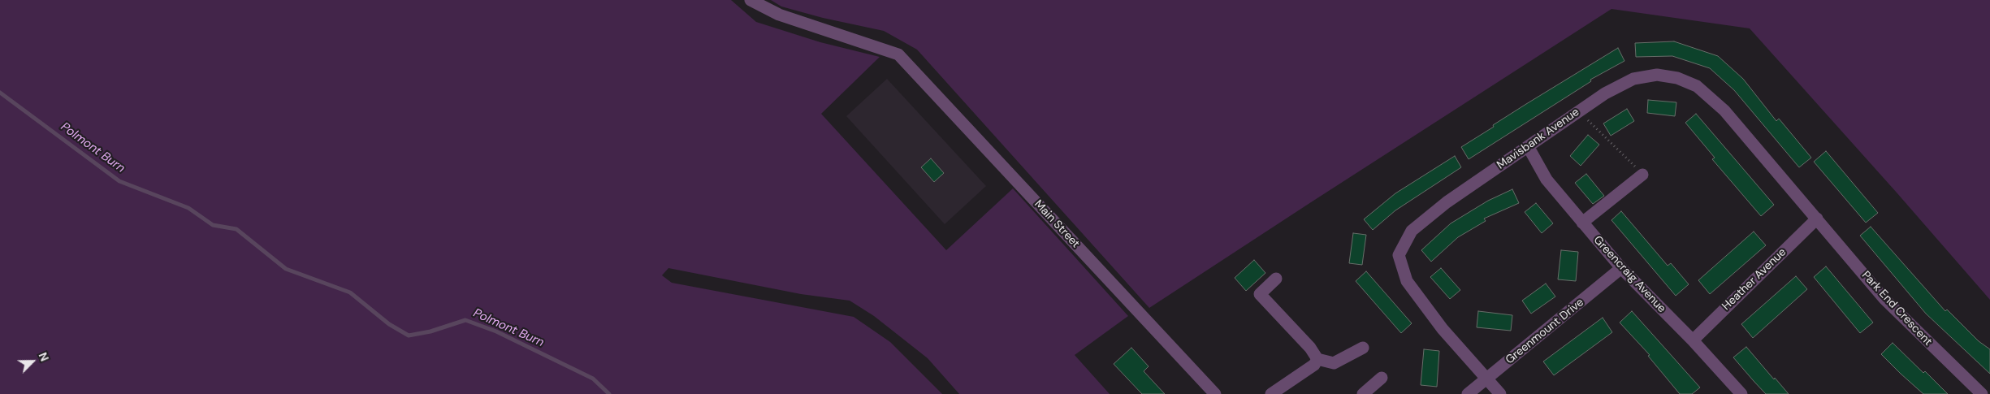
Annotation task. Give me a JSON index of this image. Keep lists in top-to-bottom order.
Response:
{
  "streets": {
    "street": [
      "Mavisbank Avenue",
      "Main Street",
      "Greencraig Avenue",
      "Heather Avenue",
      "Park End Crescent",
      "Greenmount Drive"
    ]
  },
  "crossings": [
    ["Mavisbank Avenue", "Greencraig Avenue"],
    ["Mavisbank Avenue", "Heather Avenue"],
    ["Mavisbank Avenue", "Park End Crescent"],
    ["Mavisbank Avenue", "Greenmount Drive"],
    ["Greencraig Avenue", "Heather Avenue"],
    ["Greencraig Avenue", "Greenmount Drive"],
    ["Heather Avenue", "Park End Crescent"]
  ],
  "water": ["Polmont Burn"],
  "north": "top right"
}
